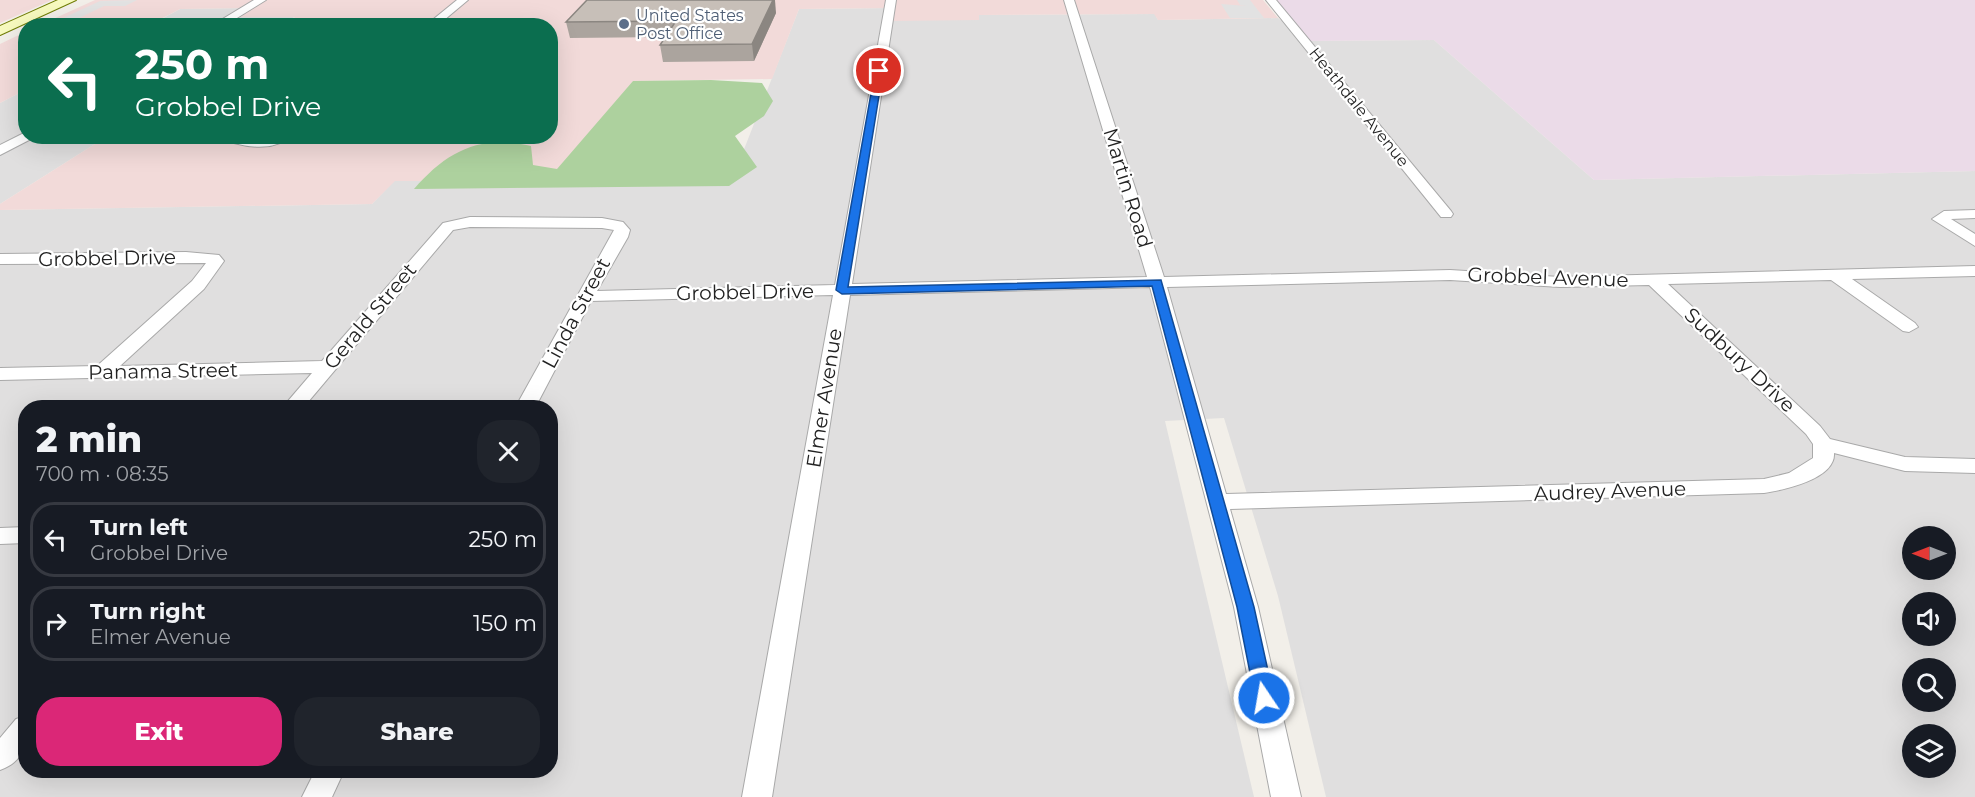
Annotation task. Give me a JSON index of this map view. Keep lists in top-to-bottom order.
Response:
{
  "streets": {
    "street": [
      "Heathdale Avenue",
      "Martin Road",
      "Grobbel Drive",
      "Grobbel Avenue",
      "Linda Street",
      "Gerald Street",
      "Sudbury Drive",
      "Panama Street",
      "Elmer Avenue",
      "Audrey Avenue"
    ]
  },
  "crossings": [
    ["Martin Road", "Grobbel Drive"],
    ["Martin Road", "Grobbel Avenue"],
    ["Martin Road", "Audrey Avenue"],
    ["Grobbel Drive", "Grobbel Avenue"],
    ["Grobbel Drive", "Linda Street"],
    ["Grobbel Drive", "Panama Street"],
    ["Grobbel Drive", "Elmer Avenue"],
    ["Grobbel Avenue", "Sudbury Drive"],
    ["Linda Street", "Gerald Street"],
    ["Gerald Street", "Panama Street"],
    ["Sudbury Drive", "Audrey Avenue"]
  ],
  "places": ["United States Post Office"],
  "north": "left",
  "page": {
    "turn": ["250 m", "Grobbel Drive"],
    "heading": ["2 min", "700 m · 08:35"],
    "list": [
      {
        "name": "Turn left",
        "note": "Grobbel Drive",
        "value": "250 m"
      },
      {
        "name": "Turn right",
        "note": "Elmer Avenue",
        "value": "150 m"
      }
    ],
    "buttons": ["Exit", "Share"]
  }
}
